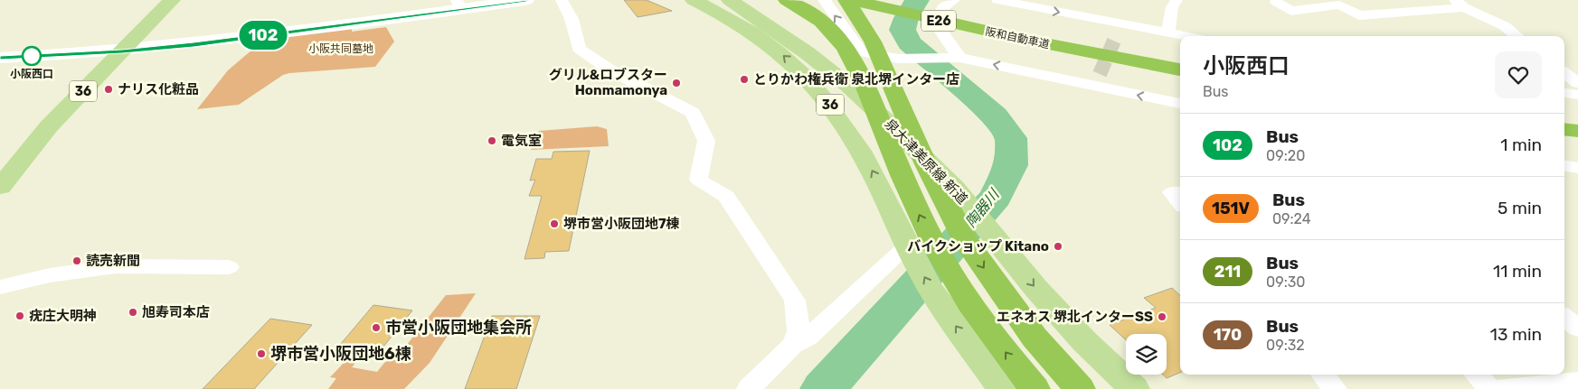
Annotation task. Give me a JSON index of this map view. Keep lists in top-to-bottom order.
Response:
{
  "streets": {
    "highway": ["E26", "阪和自動車道"],
    "main road": ["36", "泉大津美原線 新道"]
  },
  "water": ["陶器川"],
  "parks": ["小阪共同墓地"],
  "places": [
    "小阪西口",
    "とりかわ権兵衛 泉北堺インター店",
    "グリル&ロブスター Honmamonya",
    "ナリス化粧品",
    "電気室",
    "堺市営小阪団地7棟",
    "バイクショップ Kitano",
    "読売新聞",
    "旭寿司本店",
    "疣庄大明神",
    "エネオス 堺北インターSS",
    "市営小阪団地集会所",
    "堺市営小阪団地6棟"
  ],
  "lines": ["bus line 102"],
  "page": {
    "on_map": "102",
    "heading": ["小阪西口", "Bus"],
    "list": [
      {
        "mark": "102",
        "name": "Bus",
        "note": "09:20",
        "value": "1 min"
      },
      {
        "mark": "151V",
        "name": "Bus",
        "note": "09:24",
        "value": "5 min"
      },
      {
        "mark": "211",
        "name": "Bus",
        "note": "09:30",
        "value": "11 min"
      },
      {
        "mark": "170",
        "name": "Bus",
        "note": "09:32",
        "value": "13 min"
      }
    ]
  }
}
